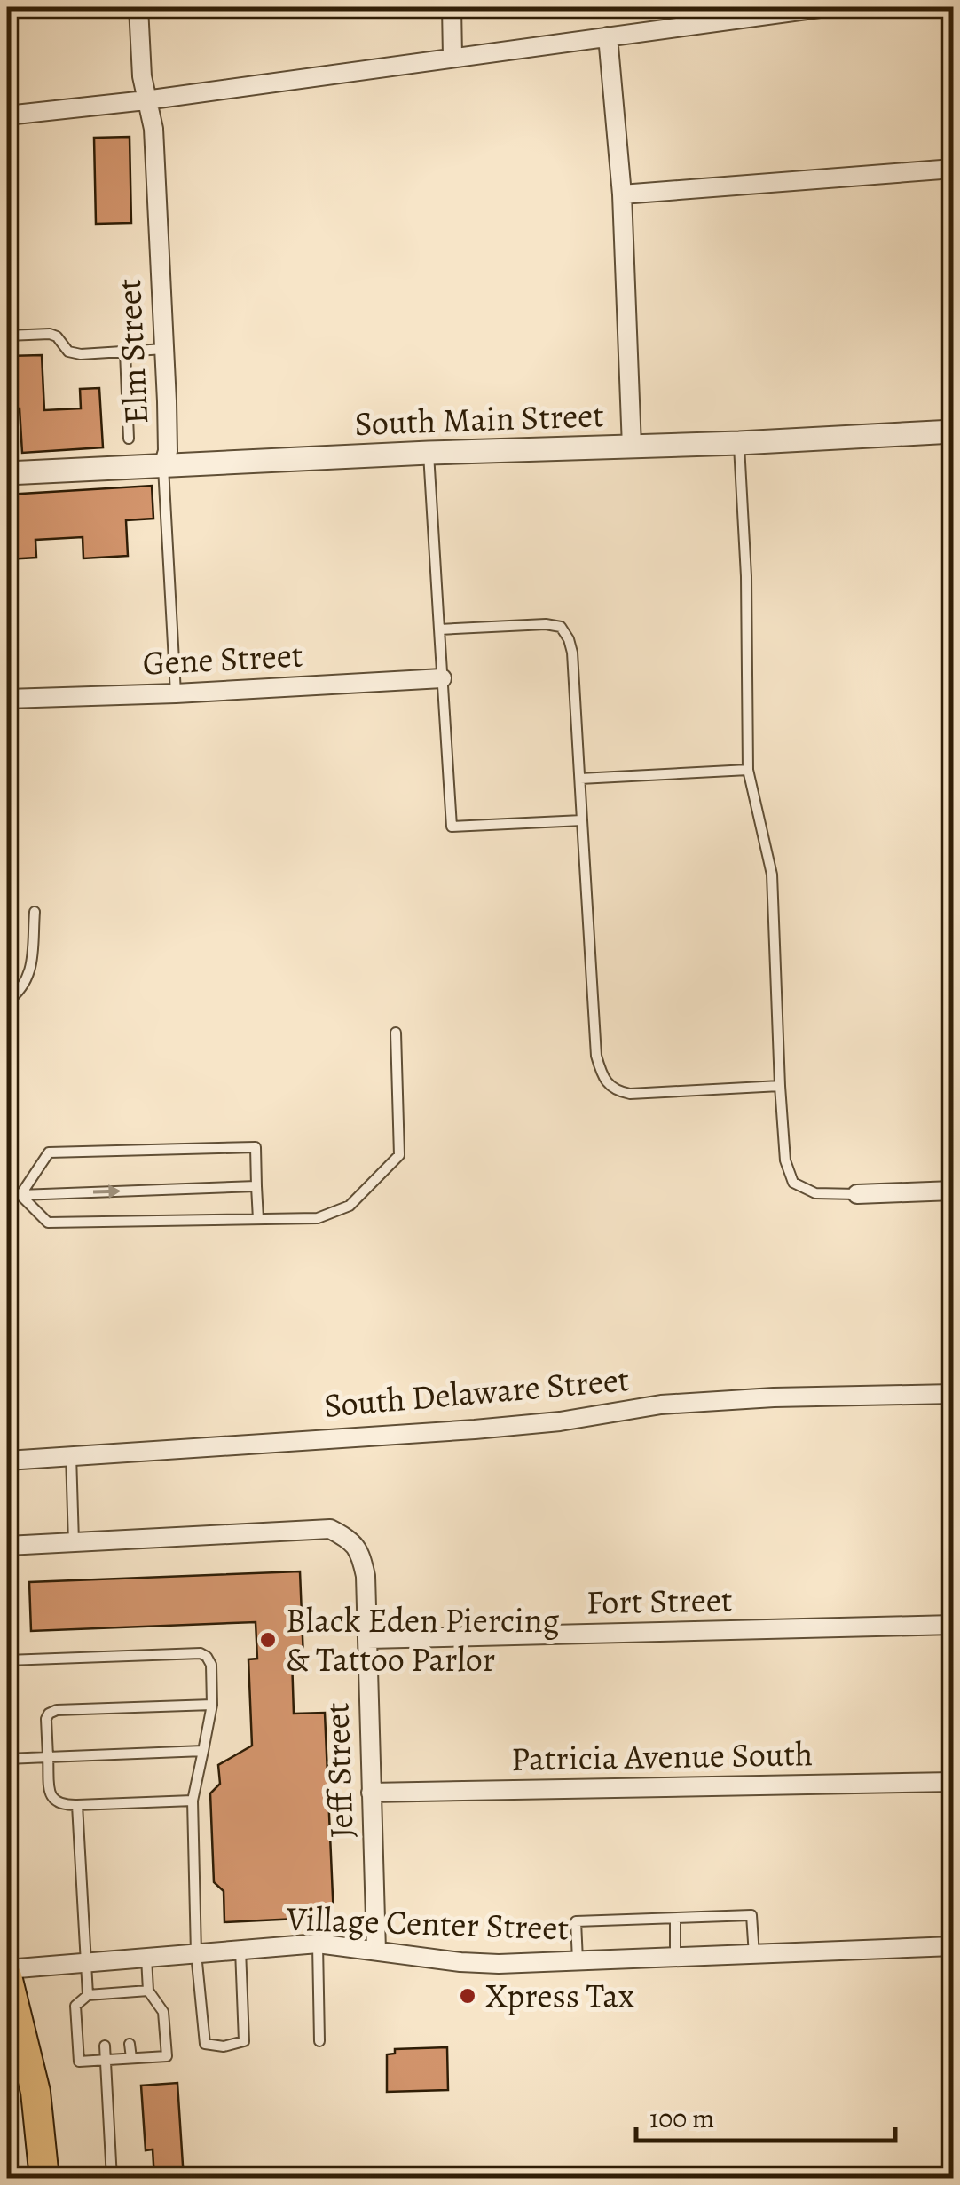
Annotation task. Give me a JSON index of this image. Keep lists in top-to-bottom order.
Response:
{
  "streets": {
    "street": [
      "Elm Street",
      "South Main Street",
      "Gene Street",
      "South Delaware Street",
      "Fort Street",
      "Patricia Avenue South",
      "Jeff Street",
      "Village Center Street"
    ]
  },
  "crossings": [
    ["Elm Street", "South Main Street"],
    ["Elm Street", "Gene Street"],
    ["Fort Street", "Jeff Street"],
    ["Patricia Avenue South", "Jeff Street"],
    ["Jeff Street", "Village Center Street"]
  ],
  "places": ["Black Eden Piercing & Tattoo Parlor", "Xpress Tax"],
  "scale_bar": "100 m"
}
